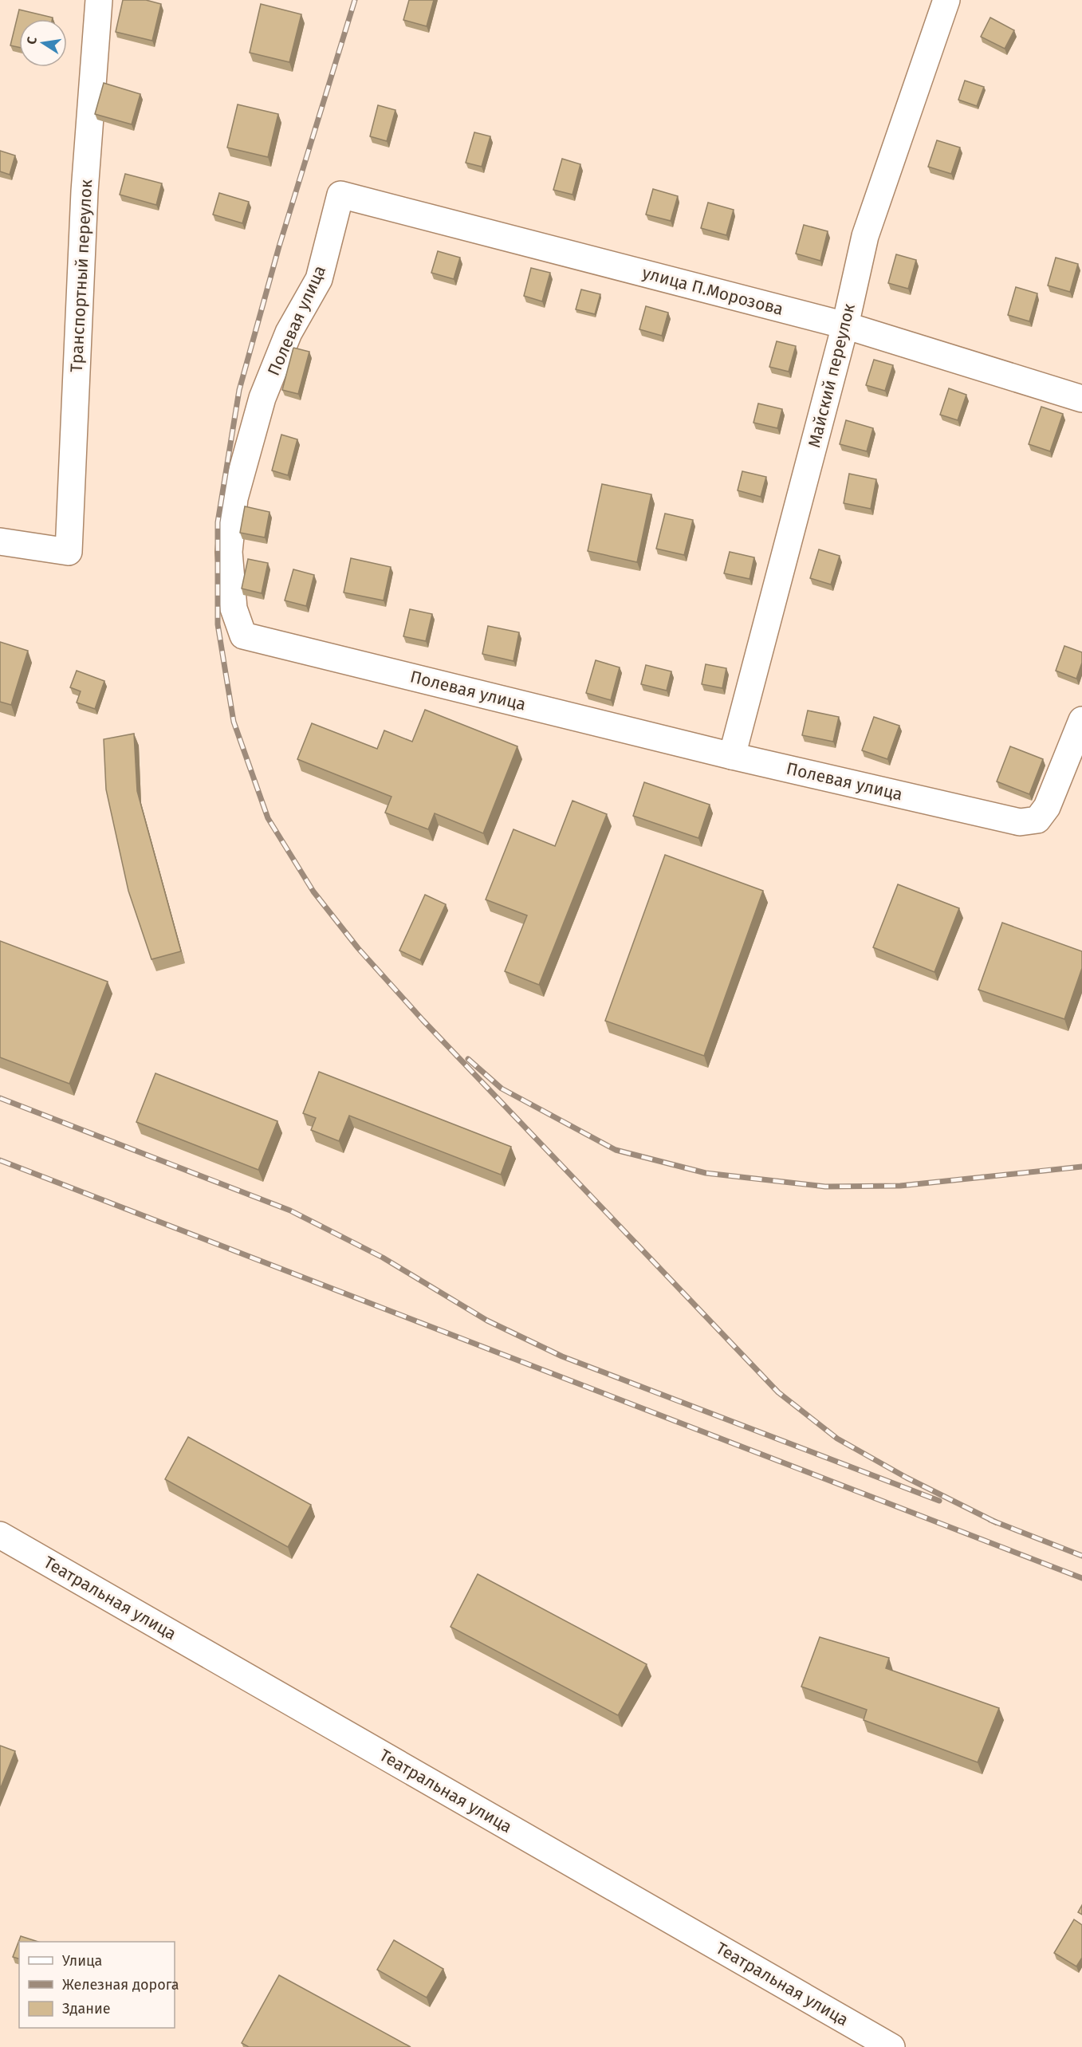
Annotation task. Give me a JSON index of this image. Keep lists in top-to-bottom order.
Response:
{
  "streets": {
    "street": [
      "Транспортный переулок",
      "улица П.Морозова",
      "Полевая улица",
      "Майский переулок",
      "Театральная улица"
    ]
  },
  "crossings": [
    ["улица П.Морозова", "Полевая улица"],
    ["улица П.Морозова", "Майский переулок"],
    ["Полевая улица", "Майский переулок"]
  ],
  "legend": ["Улица", "Железная дорога", "Здание"],
  "north": "left"
}
